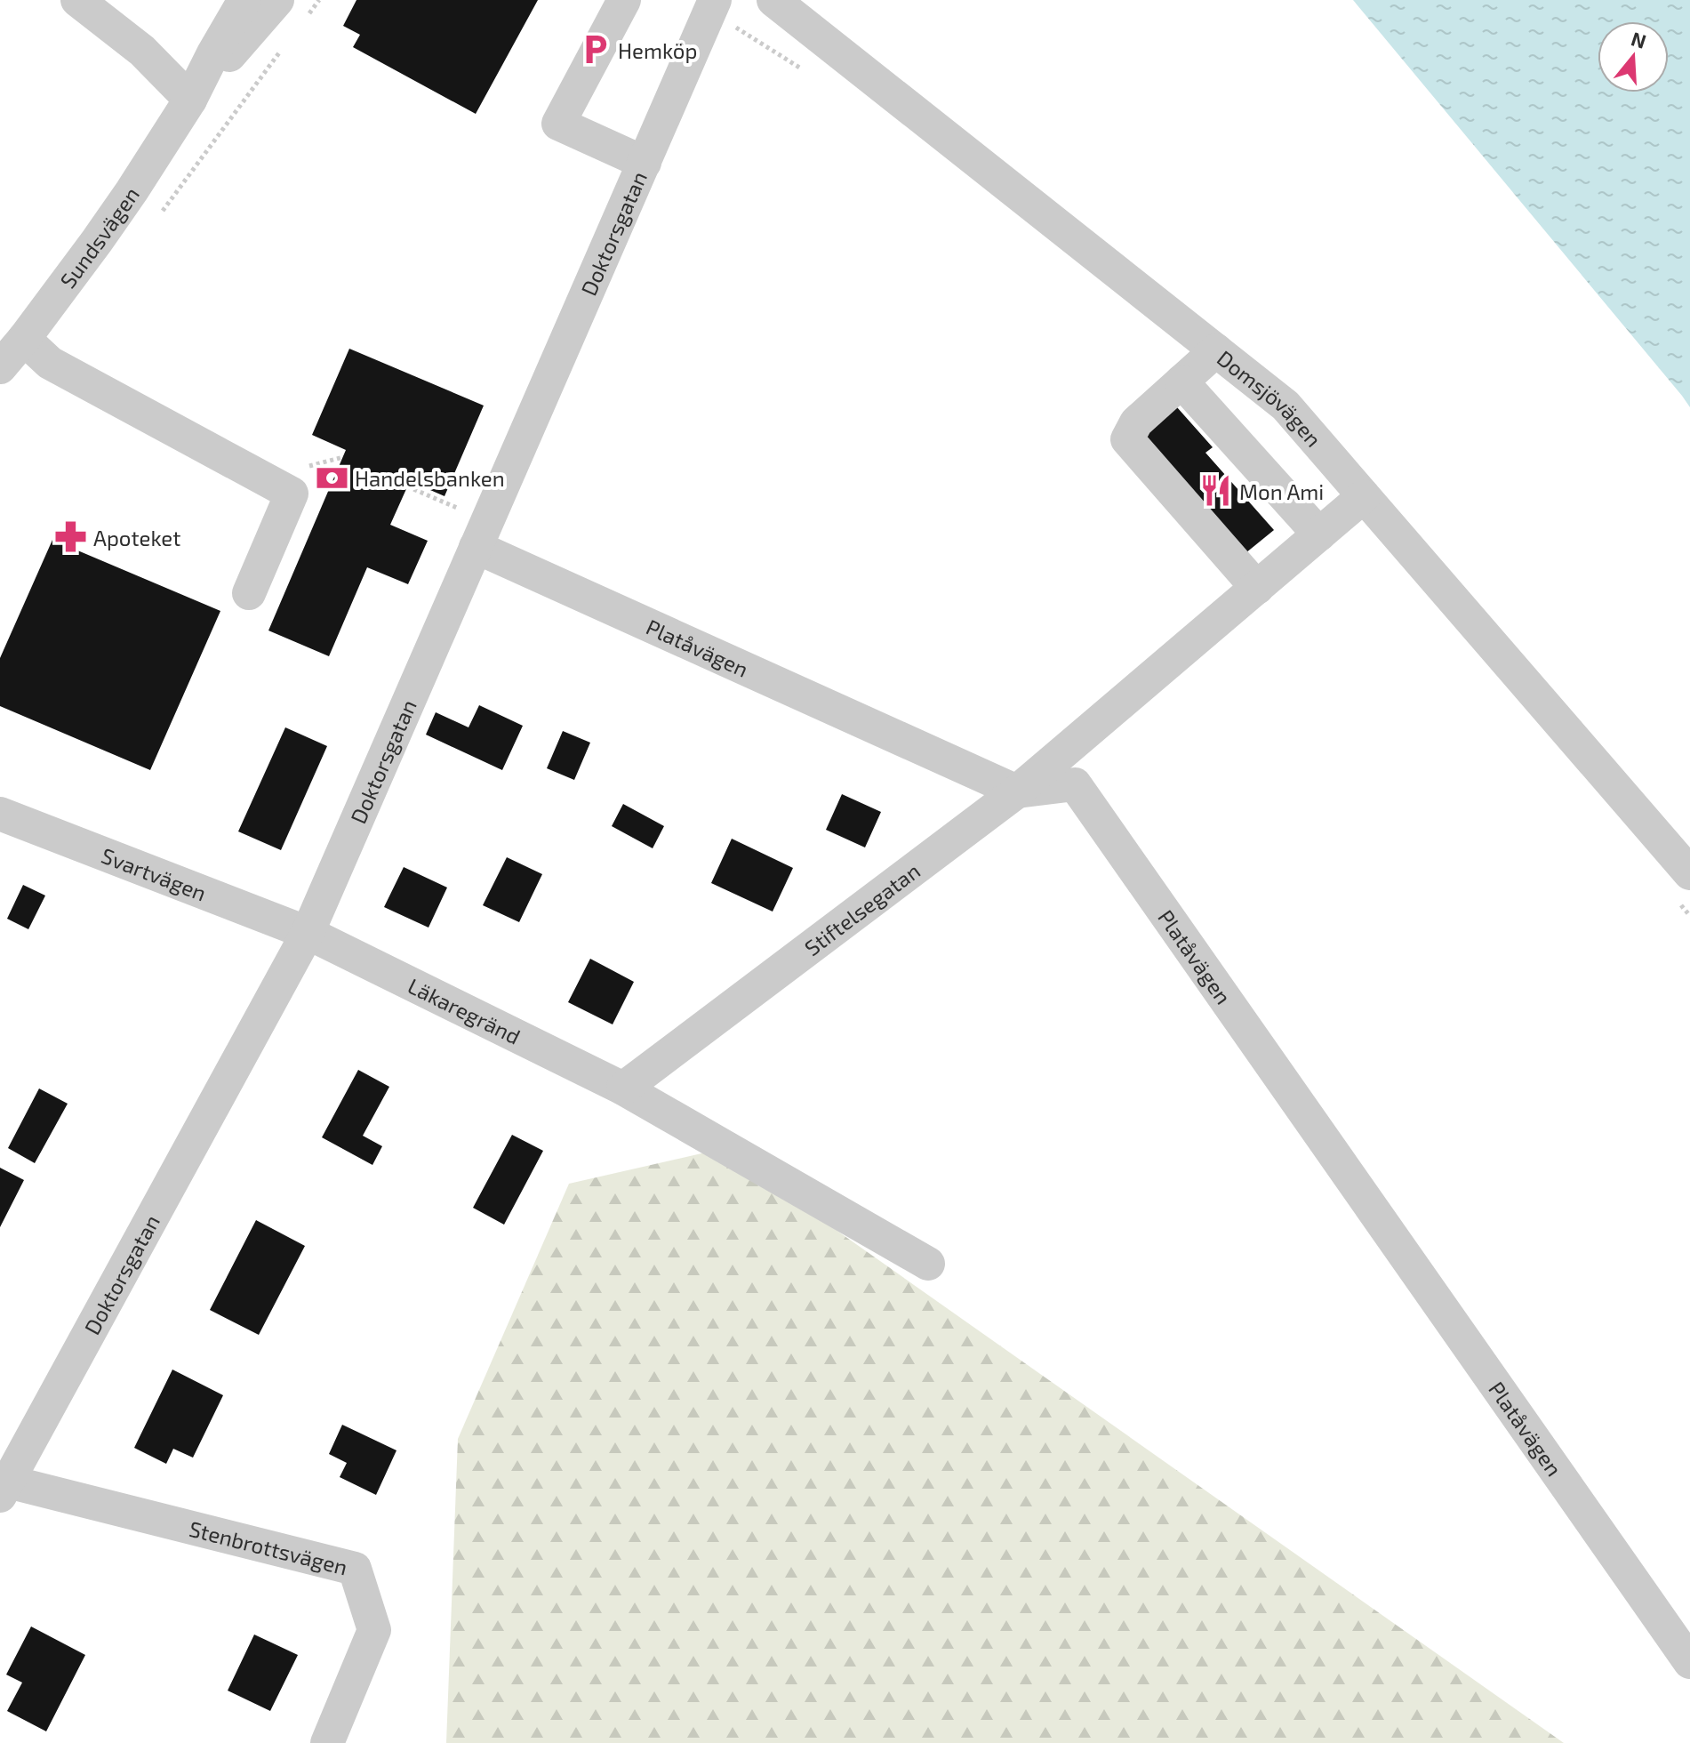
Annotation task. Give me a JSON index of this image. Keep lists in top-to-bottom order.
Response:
{
  "streets": {
    "street": [
      "Doktorsgatan",
      "Sundsvägen",
      "Domsjövägen",
      "Platåvägen",
      "Svartvägen",
      "Stiftelsegatan",
      "Läkaregränd",
      "Stenbrottsvägen"
    ]
  },
  "crossings": [
    ["Doktorsgatan", "Platåvägen"],
    ["Doktorsgatan", "Svartvägen"],
    ["Doktorsgatan", "Läkaregränd"],
    ["Doktorsgatan", "Stenbrottsvägen"],
    ["Domsjövägen", "Stiftelsegatan"],
    ["Platåvägen", "Stiftelsegatan"],
    ["Svartvägen", "Läkaregränd"],
    ["Stiftelsegatan", "Läkaregränd"]
  ],
  "places": {
    "parking": ["Hemköp"],
    "bank": ["Handelsbanken"],
    "restaurant": ["Mon Ami"],
    "pharmacy": ["Apoteket"]
  },
  "north": "top"
}
